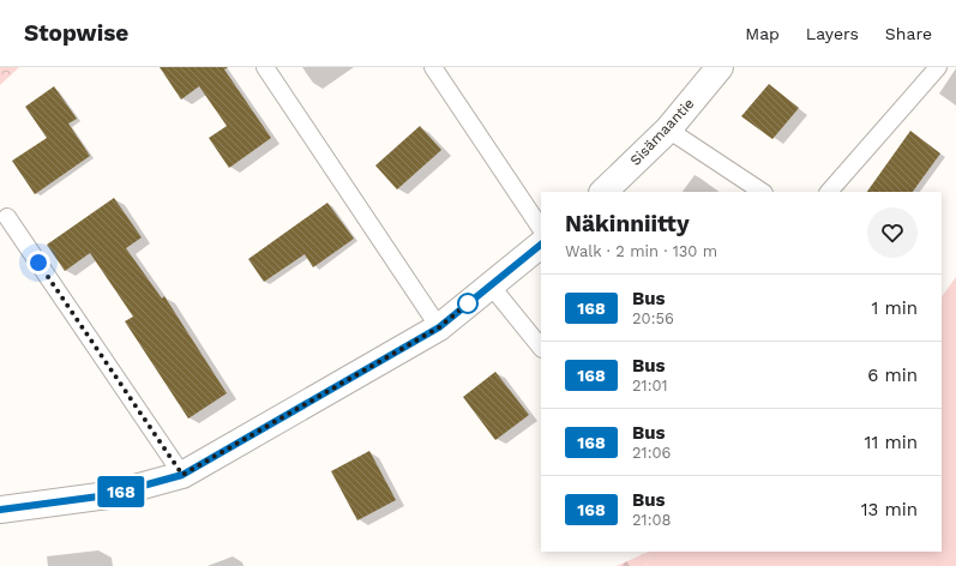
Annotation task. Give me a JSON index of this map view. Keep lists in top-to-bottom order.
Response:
{
  "streets": {
    "street": ["Sisämaantie"]
  },
  "lines": ["bus line 168"],
  "page": {
    "header": "Stopwise",
    "nav": ["Map", "Layers", "Share"],
    "on_map": "168",
    "heading": ["Näkinniitty", "Walk · 2 min · 130 m"],
    "list": [
      {
        "mark": "168",
        "name": "Bus",
        "note": "20:56",
        "value": "1 min"
      },
      {
        "mark": "168",
        "name": "Bus",
        "note": "21:01",
        "value": "6 min"
      },
      {
        "mark": "168",
        "name": "Bus",
        "note": "21:06",
        "value": "11 min"
      },
      {
        "mark": "168",
        "name": "Bus",
        "note": "21:08",
        "value": "13 min"
      }
    ]
  }
}
